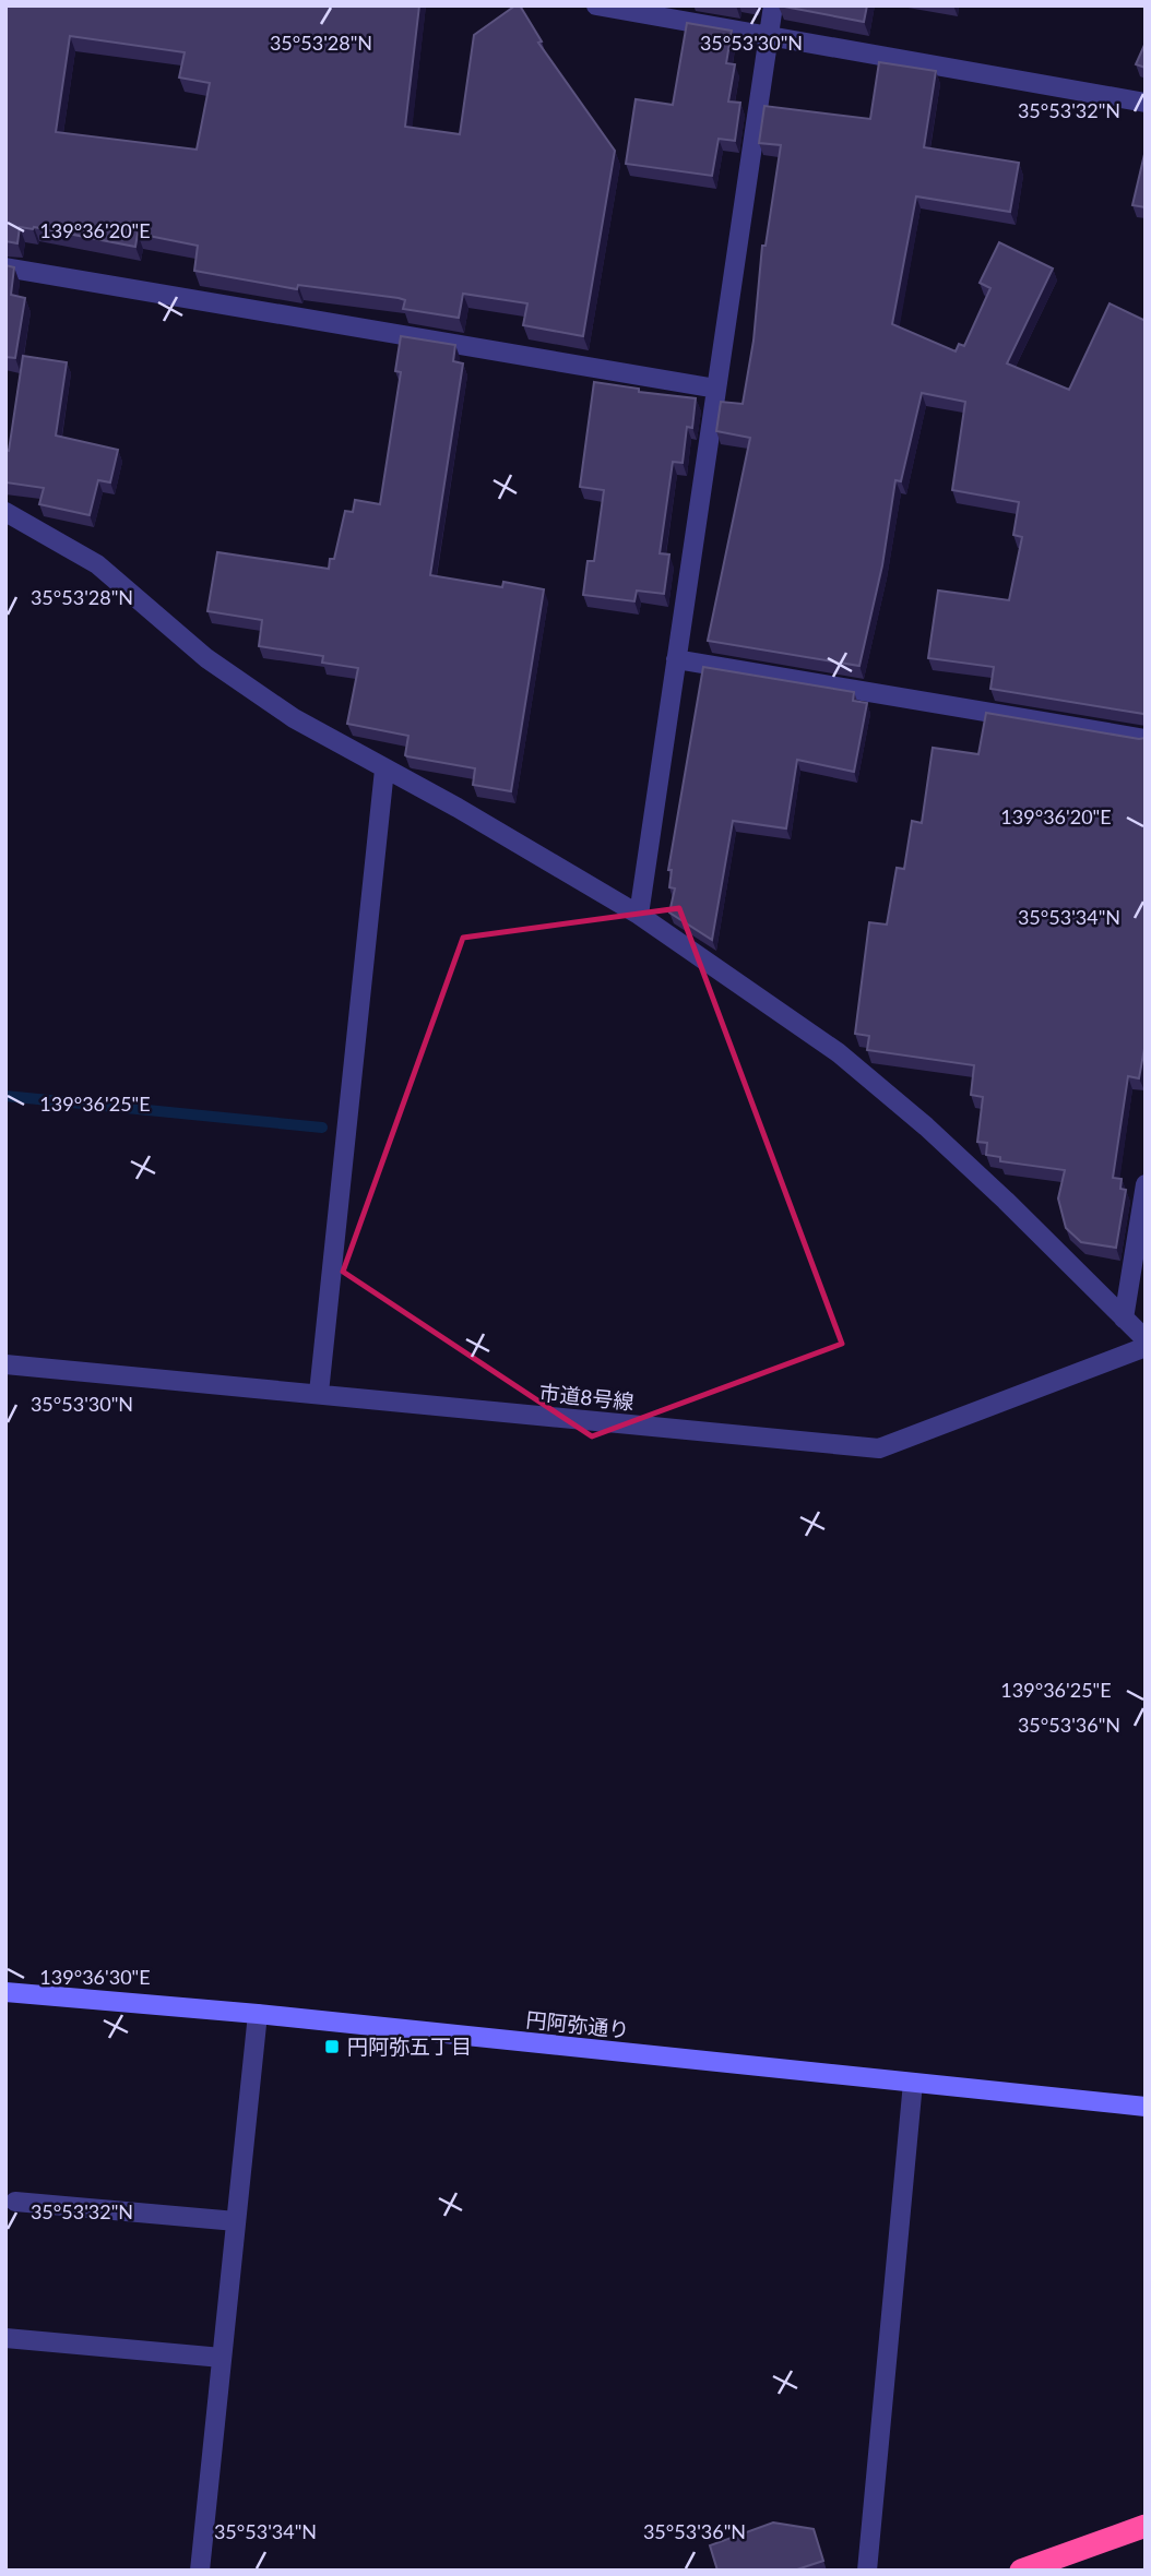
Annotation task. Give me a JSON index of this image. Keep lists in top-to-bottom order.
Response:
{
  "streets": {
    "street": ["市道8号線", "円阿弥通り"]
  },
  "places": {
    "transit": ["円阿弥五丁目"]
  },
  "coordinates": [
    "35°53'28\"N",
    "35°53'30\"N",
    "35°53'32\"N",
    "139°36'20\"E",
    "35°53'34\"N",
    "139°36'25\"E",
    "35°53'36\"N",
    "139°36'30\"E"
  ]
}
